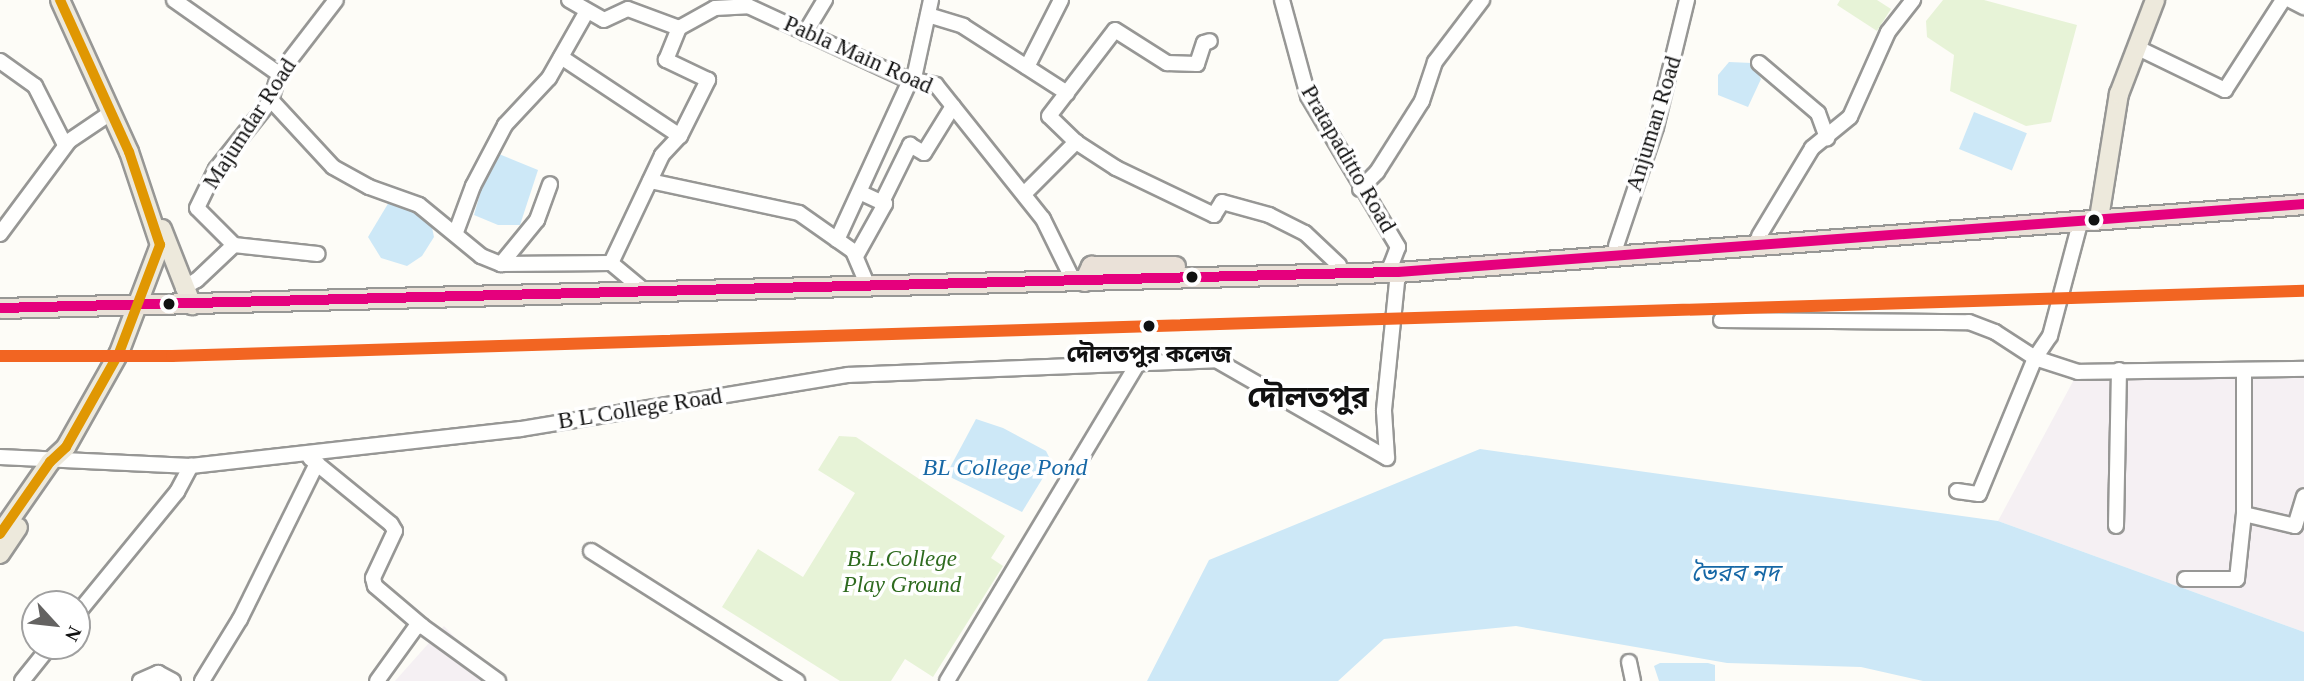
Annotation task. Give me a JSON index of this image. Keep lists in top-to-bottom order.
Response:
{
  "streets": {
    "street": [
      "Pabla Main Road",
      "Majumdar Road",
      "Anjuman Road",
      "Pratapaditto Road",
      "B L College Road"
    ]
  },
  "crossings": [
    ["Pratapaditto Road", "B L College Road"]
  ],
  "districts": ["দৌলতপুর"],
  "water": ["BL College Pond", "ভৈরব নদ"],
  "parks": ["B.L.College Play Ground"],
  "places": ["দৌলতপুর কলেজ"],
  "north": "bottom right"
}
